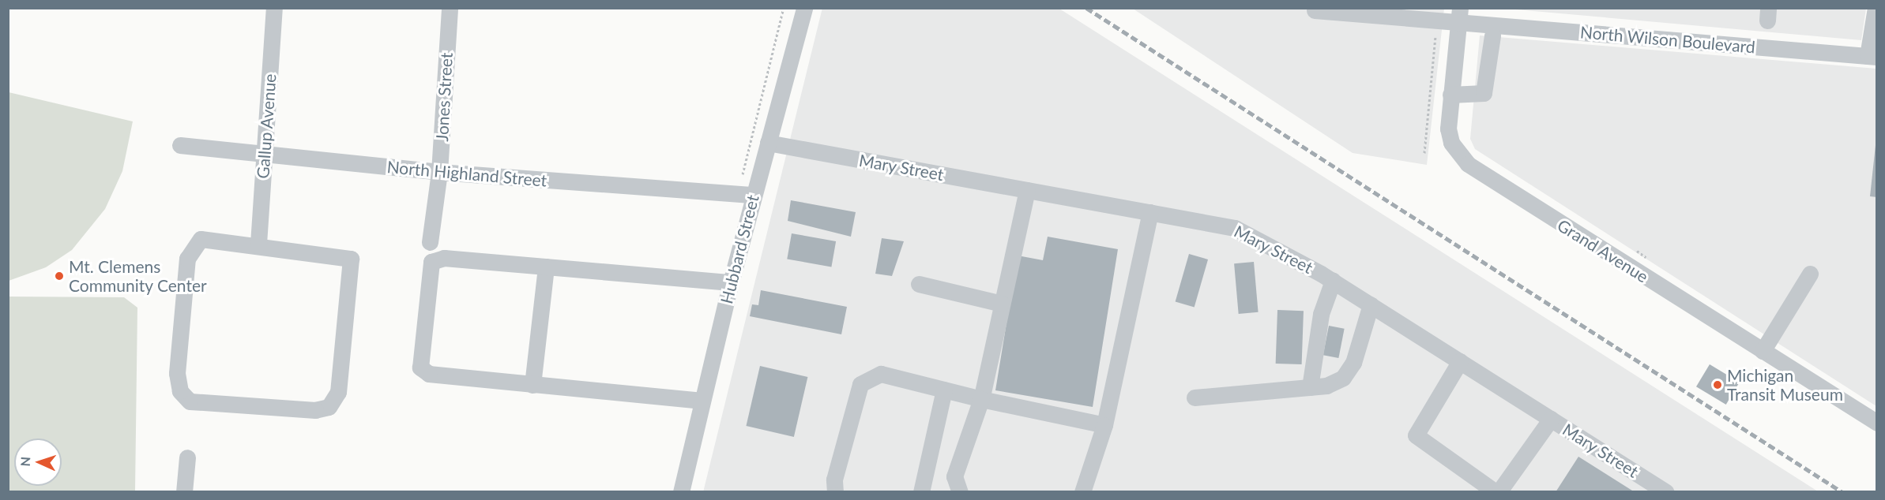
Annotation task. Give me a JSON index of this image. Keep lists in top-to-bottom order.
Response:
{
  "streets": {
    "street": [
      "North Wilson Boulevard",
      "Jones Street",
      "Gallup Avenue",
      "Mary Street",
      "North Highland Street",
      "Hubbard Street",
      "Grand Avenue"
    ]
  },
  "crossings": [
    ["North Wilson Boulevard", "Grand Avenue"],
    ["Jones Street", "North Highland Street"],
    ["Gallup Avenue", "North Highland Street"],
    ["Mary Street", "Hubbard Street"],
    ["North Highland Street", "Hubbard Street"]
  ],
  "places": ["Mt. Clemens Community Center", "Michigan Transit Museum"],
  "north": "left"
}
